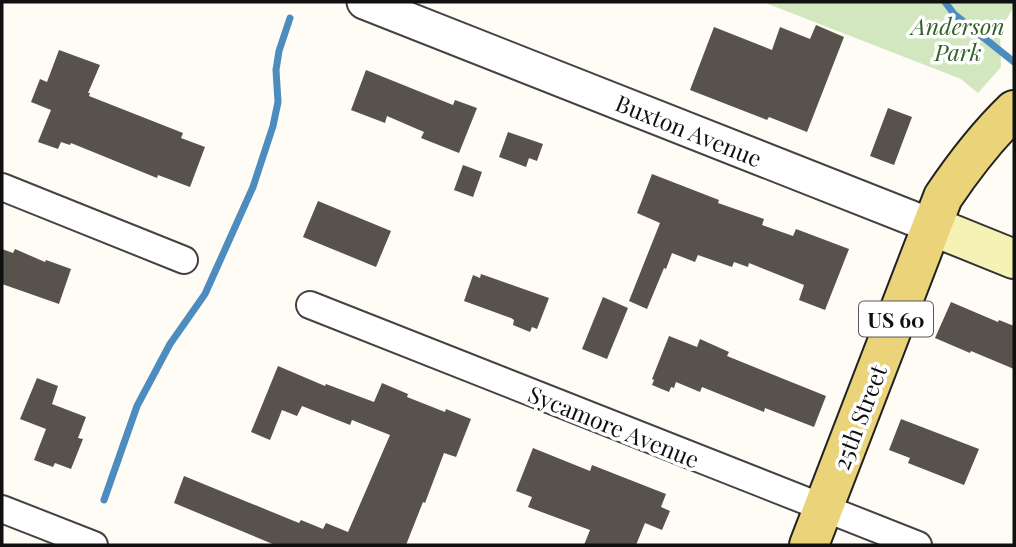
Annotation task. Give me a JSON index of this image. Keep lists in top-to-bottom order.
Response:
{
  "streets": {
    "main road": ["Buxton Avenue", "US 60", "25th Street"],
    "street": ["Sycamore Avenue"]
  },
  "crossings": [
    ["Buxton Avenue", "25th Street"],
    ["25th Street", "Sycamore Avenue"]
  ],
  "parks": ["Anderson Park"]
}
